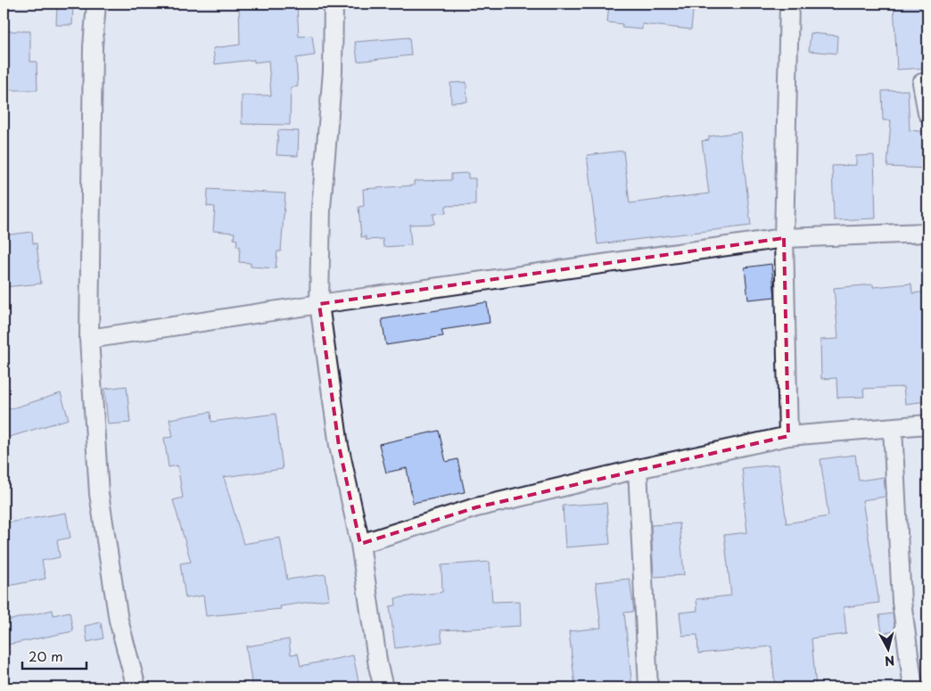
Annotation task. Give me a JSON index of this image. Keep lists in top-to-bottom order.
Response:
{
  "scale_bar": "20 m",
  "north": "bottom"
}
